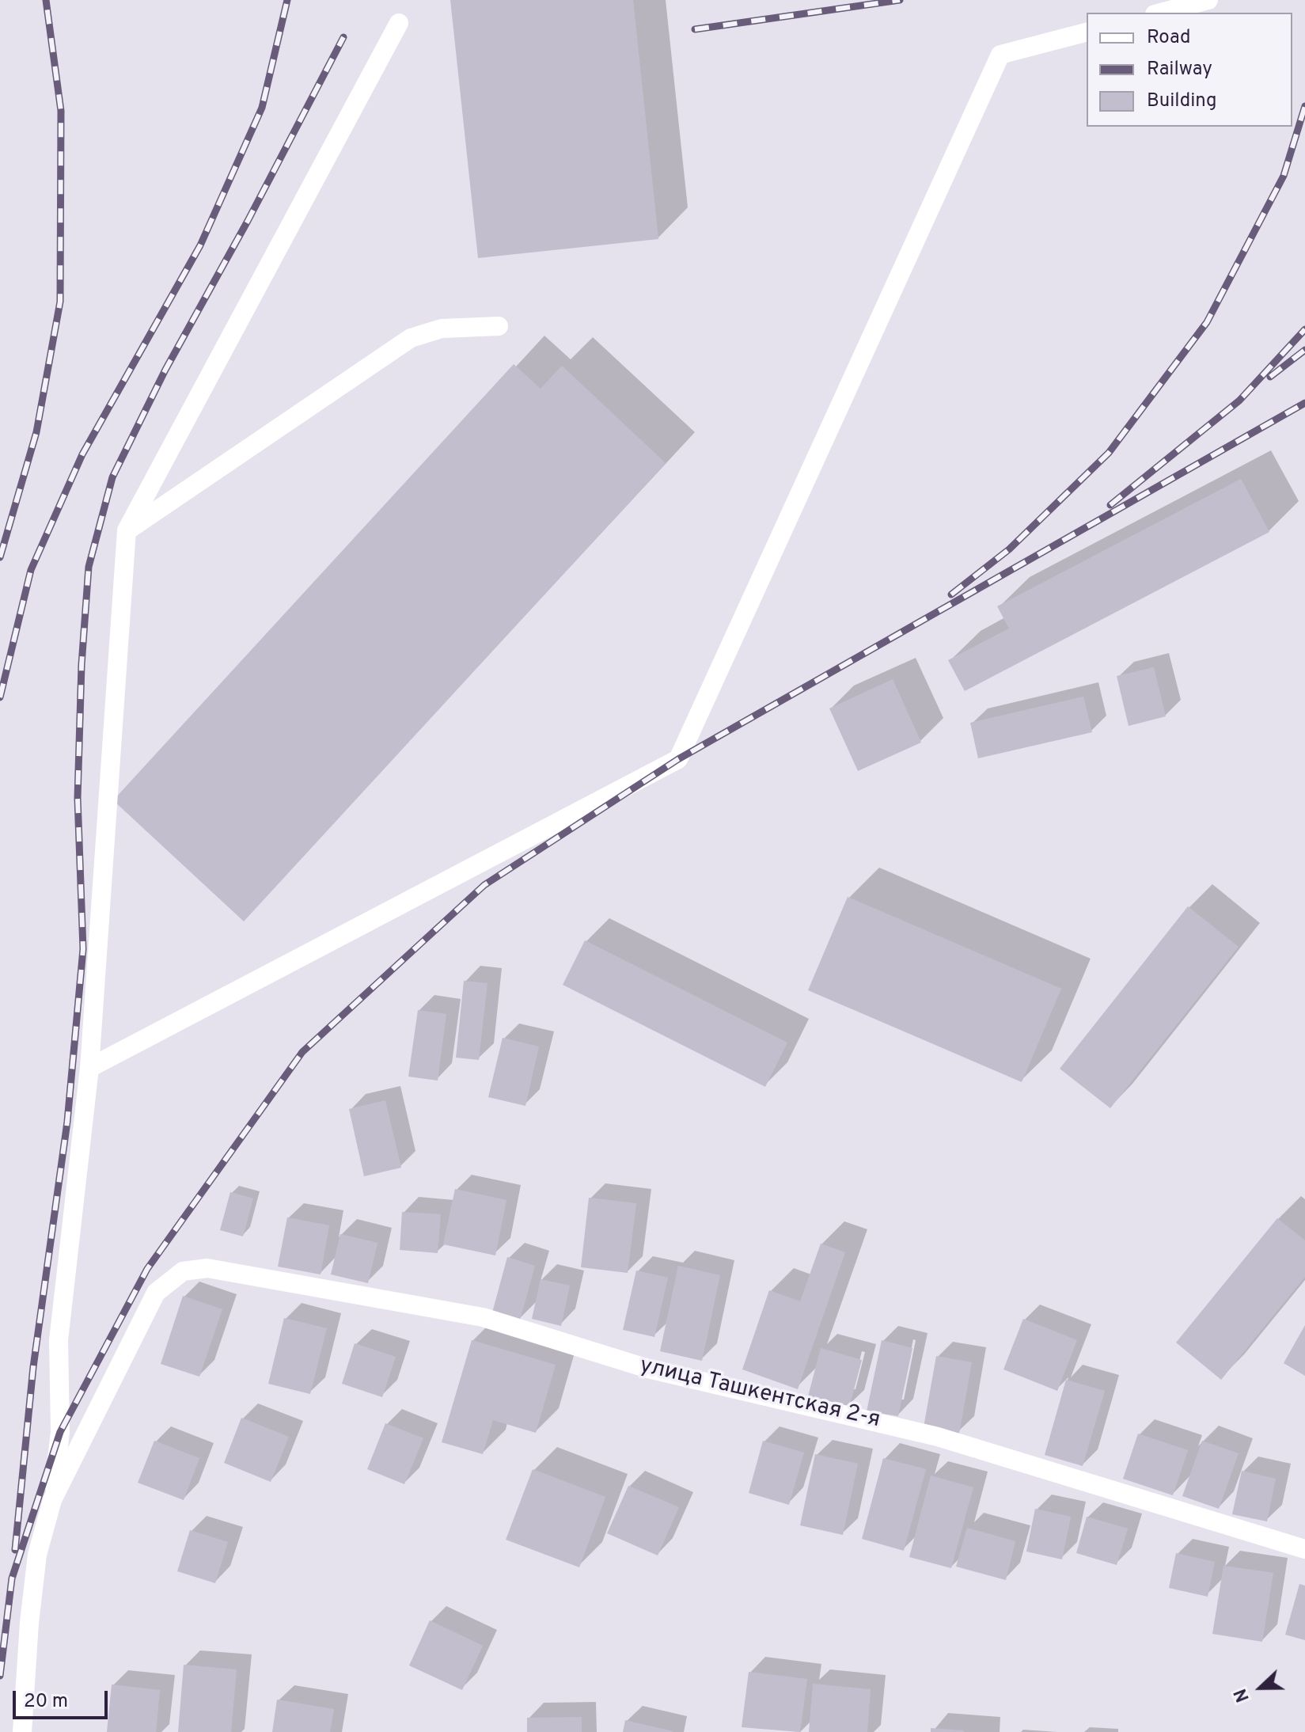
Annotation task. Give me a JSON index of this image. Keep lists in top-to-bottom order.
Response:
{
  "streets": {
    "street": ["улица Ташкентская 2-я"]
  },
  "legend": ["Road", "Railway", "Building"],
  "scale_bar": "20 m",
  "north": "left"
}
